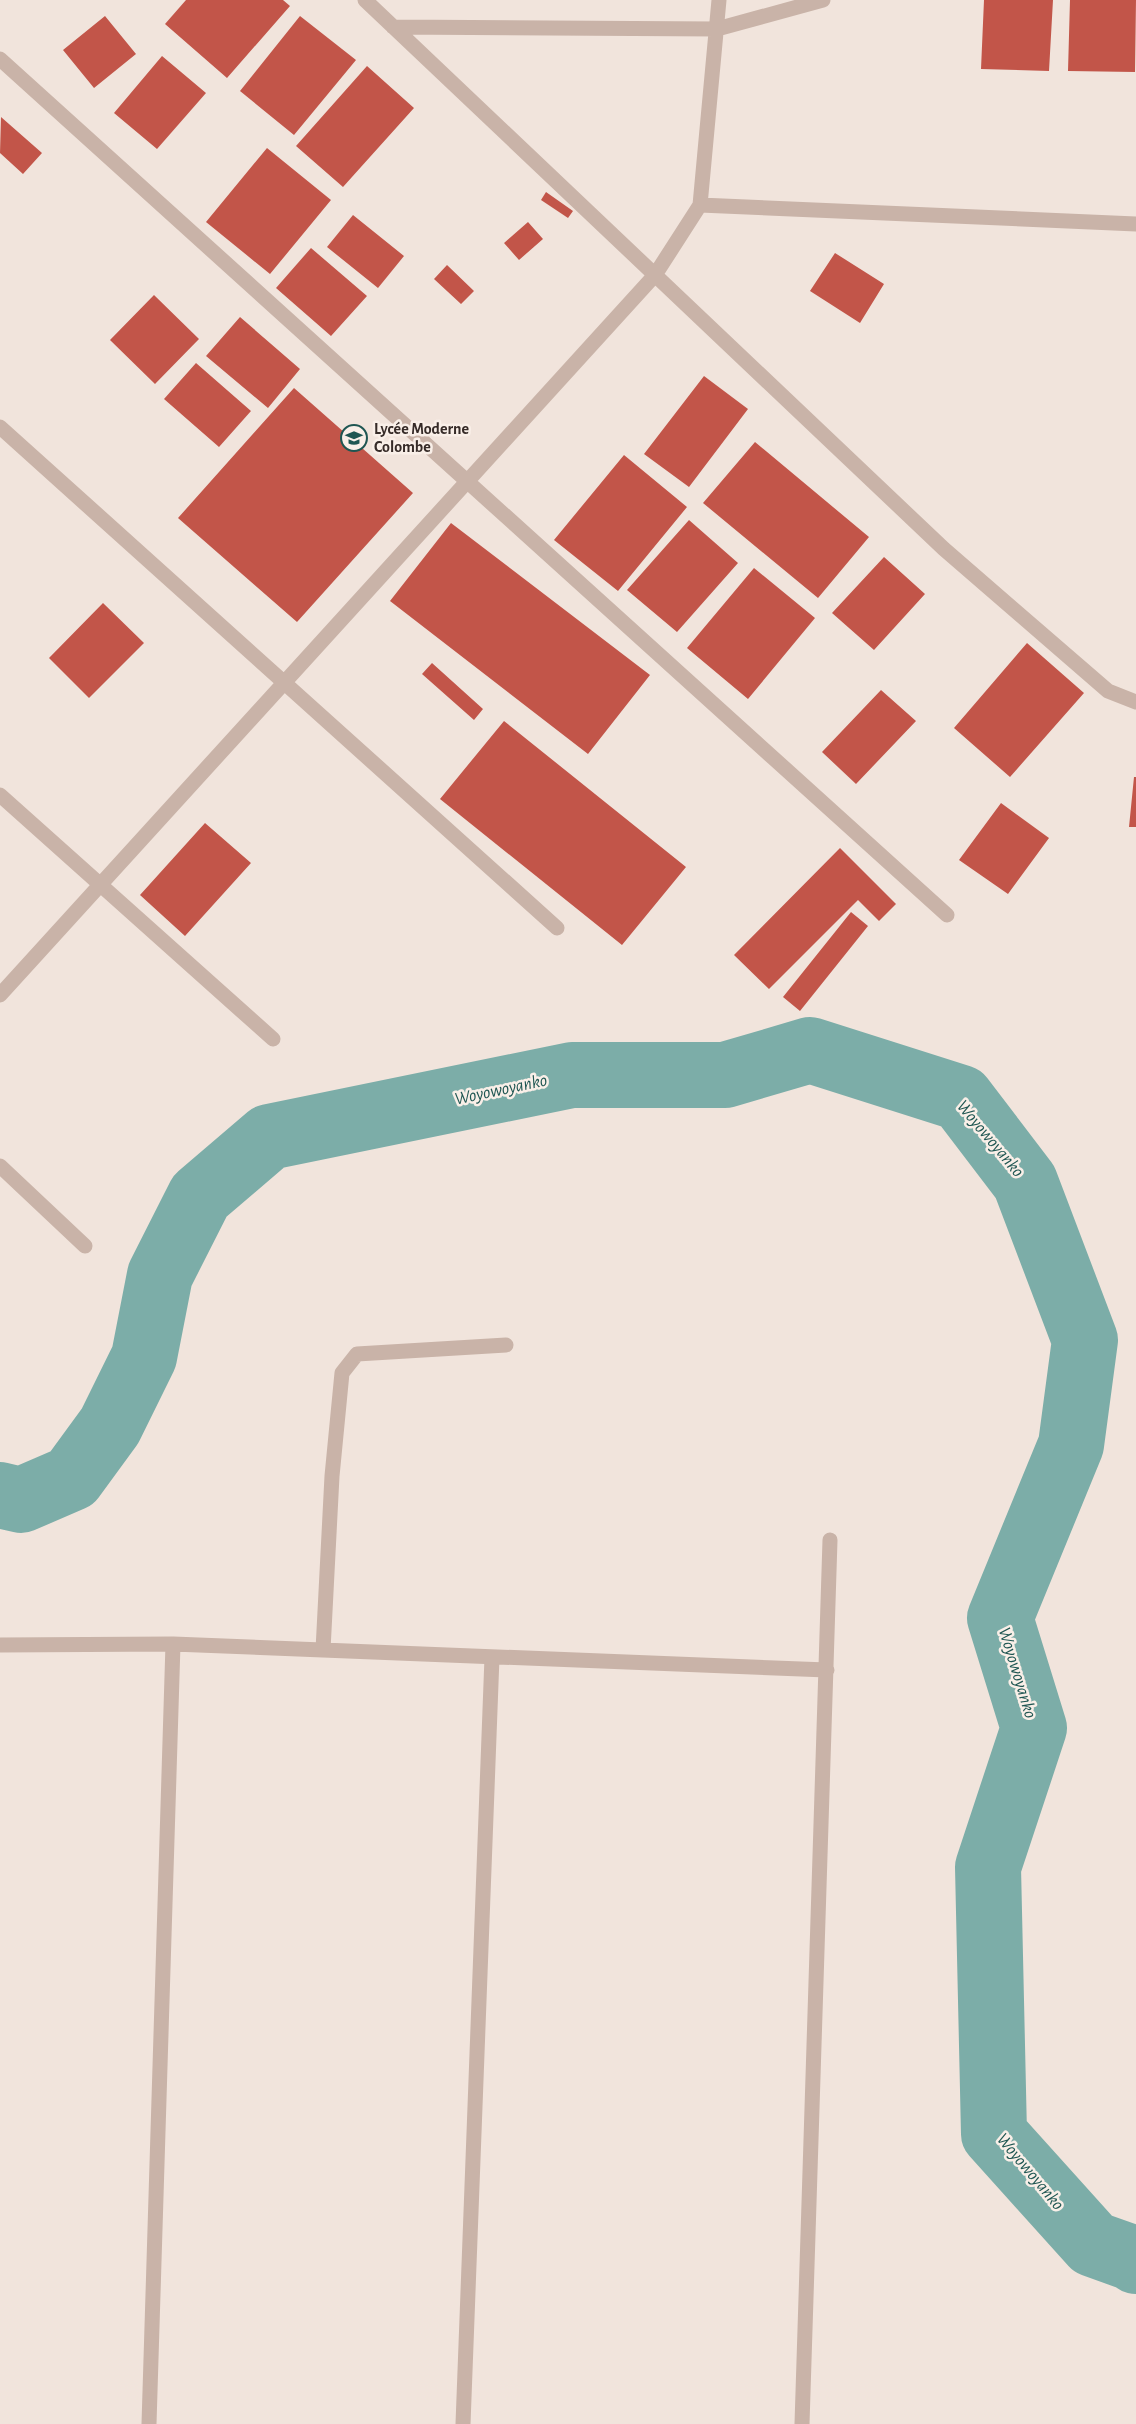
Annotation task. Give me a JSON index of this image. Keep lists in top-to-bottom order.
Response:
{
  "water": ["Woyowoyanko"],
  "places": {
    "school or university": ["Lycée Moderne Colombe"]
  }
}
